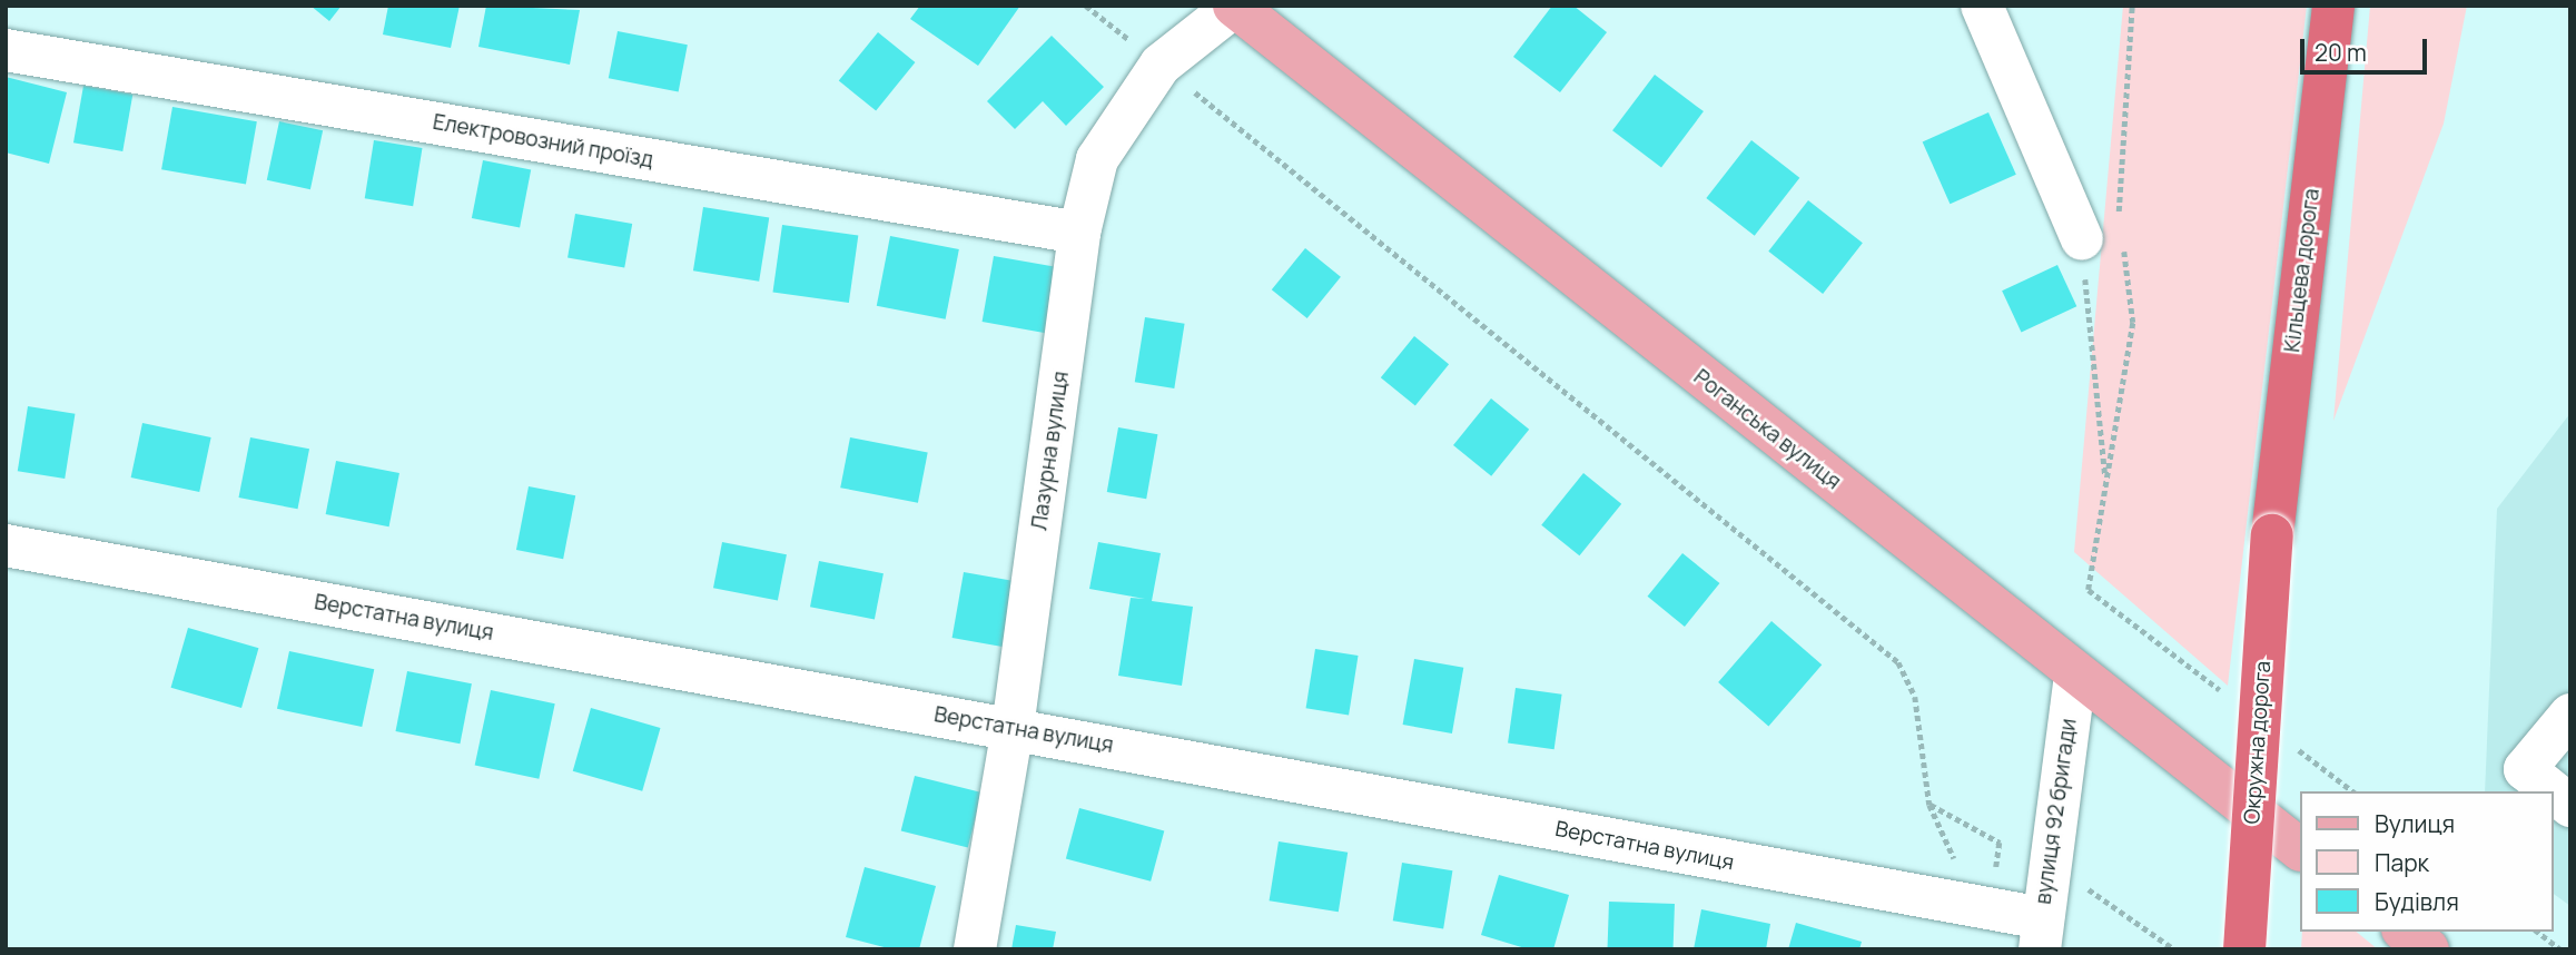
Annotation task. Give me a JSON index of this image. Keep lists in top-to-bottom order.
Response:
{
  "streets": {
    "highway": ["Кільцева дорога", "Окружна дорога"],
    "main road": ["Роганська вулиця"],
    "street": [
      "Електровозний проїзд",
      "Лазурна вулиця",
      "Верстатна вулиця",
      "вулиця 92 бригади"
    ]
  },
  "crossings": [
    ["Електровозний проїзд", "Лазурна вулиця"],
    ["Кільцева дорога", "Окружна дорога"],
    ["Роганська вулиця", "Лазурна вулиця"],
    ["Роганська вулиця", "вулиця 92 бригади"],
    ["Лазурна вулиця", "Верстатна вулиця"],
    ["Верстатна вулиця", "вулиця 92 бригади"]
  ],
  "legend": ["Вулиця", "Парк", "Будівля"],
  "scale_bar": "20 m"
}
